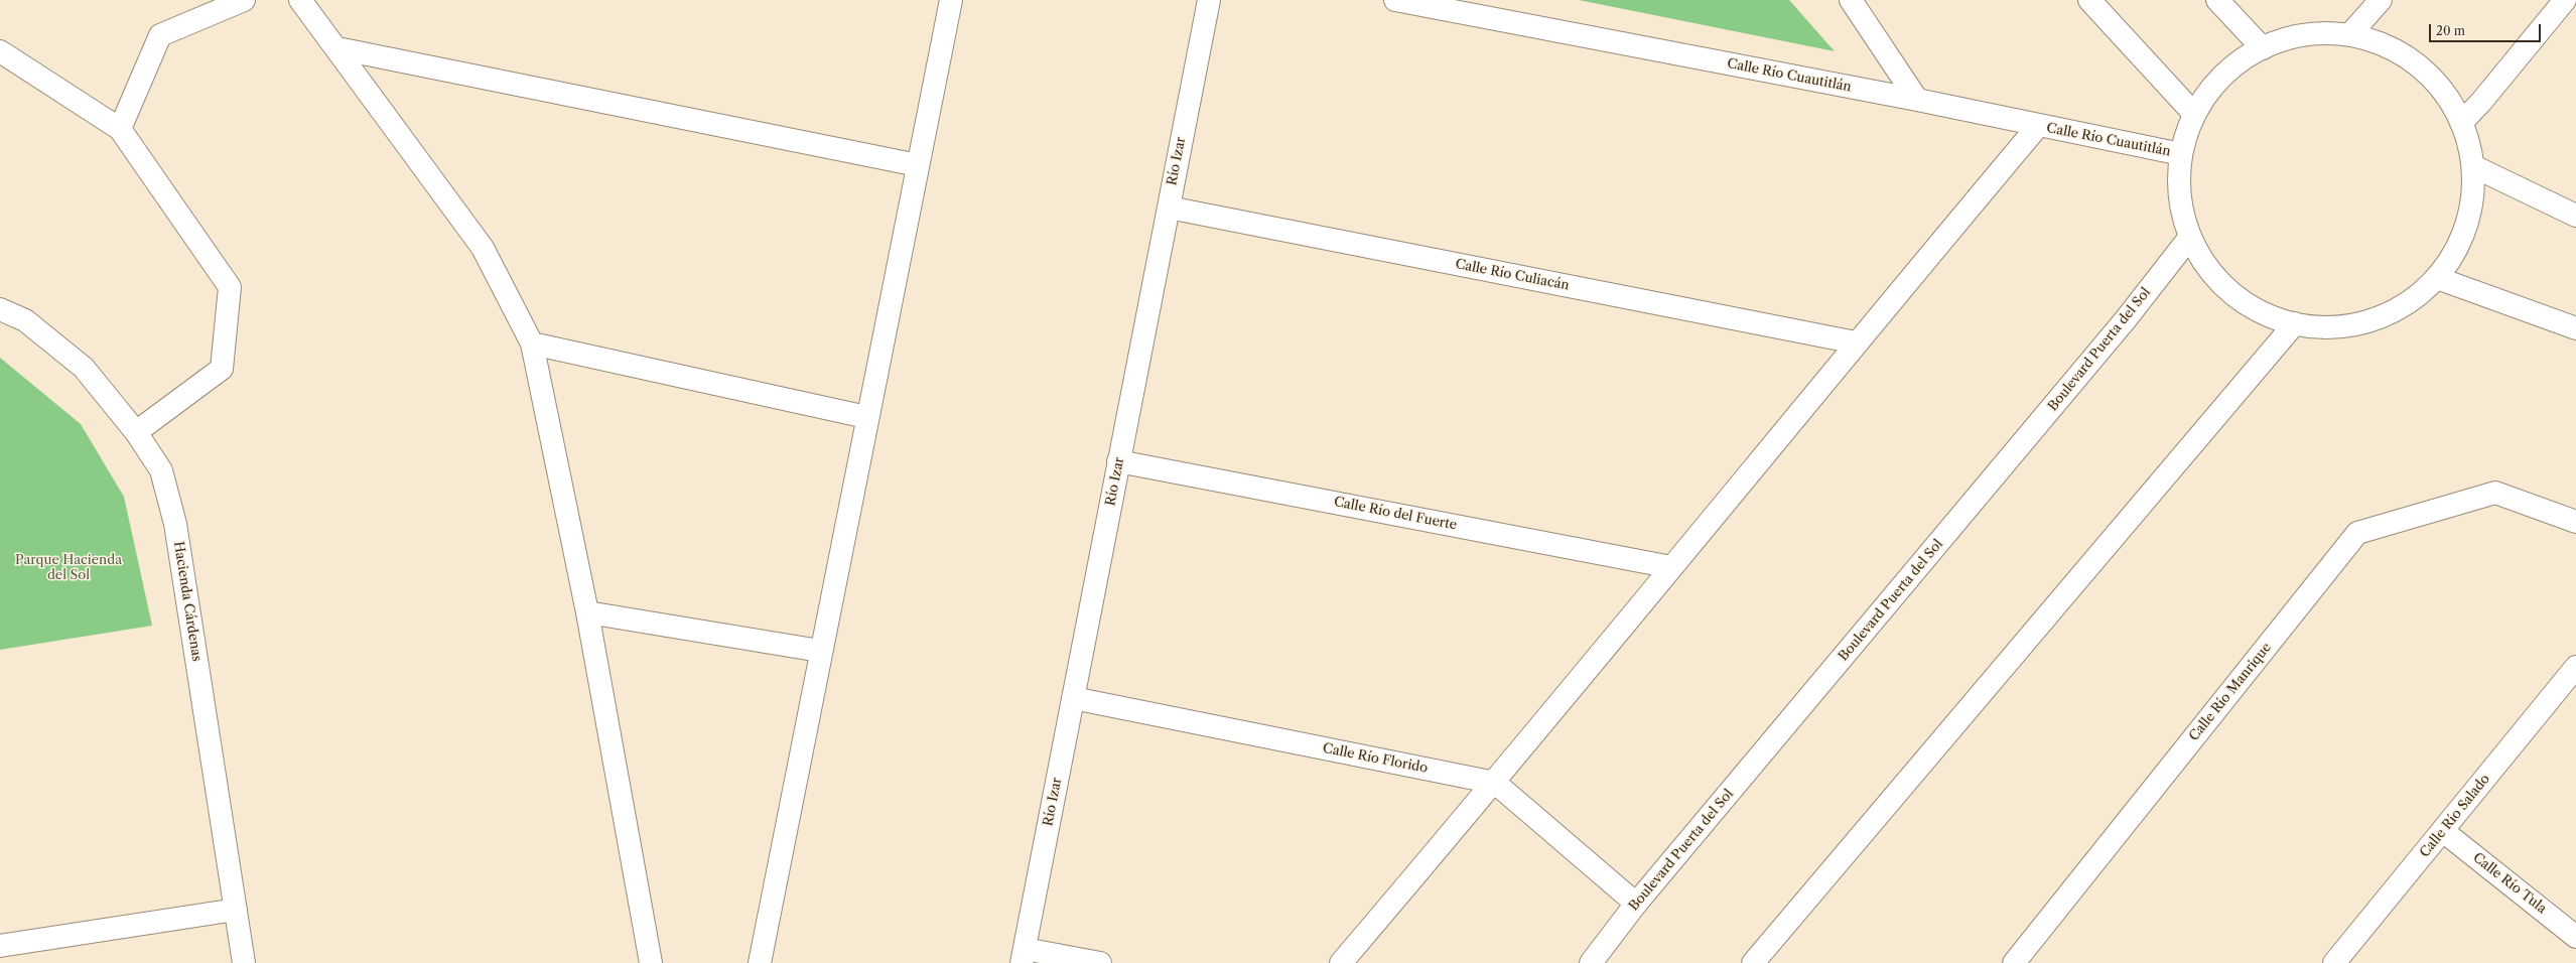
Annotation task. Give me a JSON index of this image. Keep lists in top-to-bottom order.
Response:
{
  "streets": {
    "street": [
      "Calle Río Cuautitlán",
      "Río Izar",
      "Calle Río Culiacán",
      "Boulevard Puerta del Sol",
      "Calle Río del Fuerte",
      "Hacienda Cárdenas",
      "Calle Río Manrique",
      "Calle Río Florido",
      "Calle Río Salado",
      "Calle Río Tula"
    ]
  },
  "crossings": [
    ["Río Izar", "Calle Río Culiacán"],
    ["Río Izar", "Calle Río del Fuerte"],
    ["Río Izar", "Calle Río Florido"],
    ["Boulevard Puerta del Sol", "Calle Río Florido"],
    ["Calle Río Salado", "Calle Río Tula"]
  ],
  "parks": ["Parque Hacienda del Sol"],
  "scale_bar": "20 m"
}
